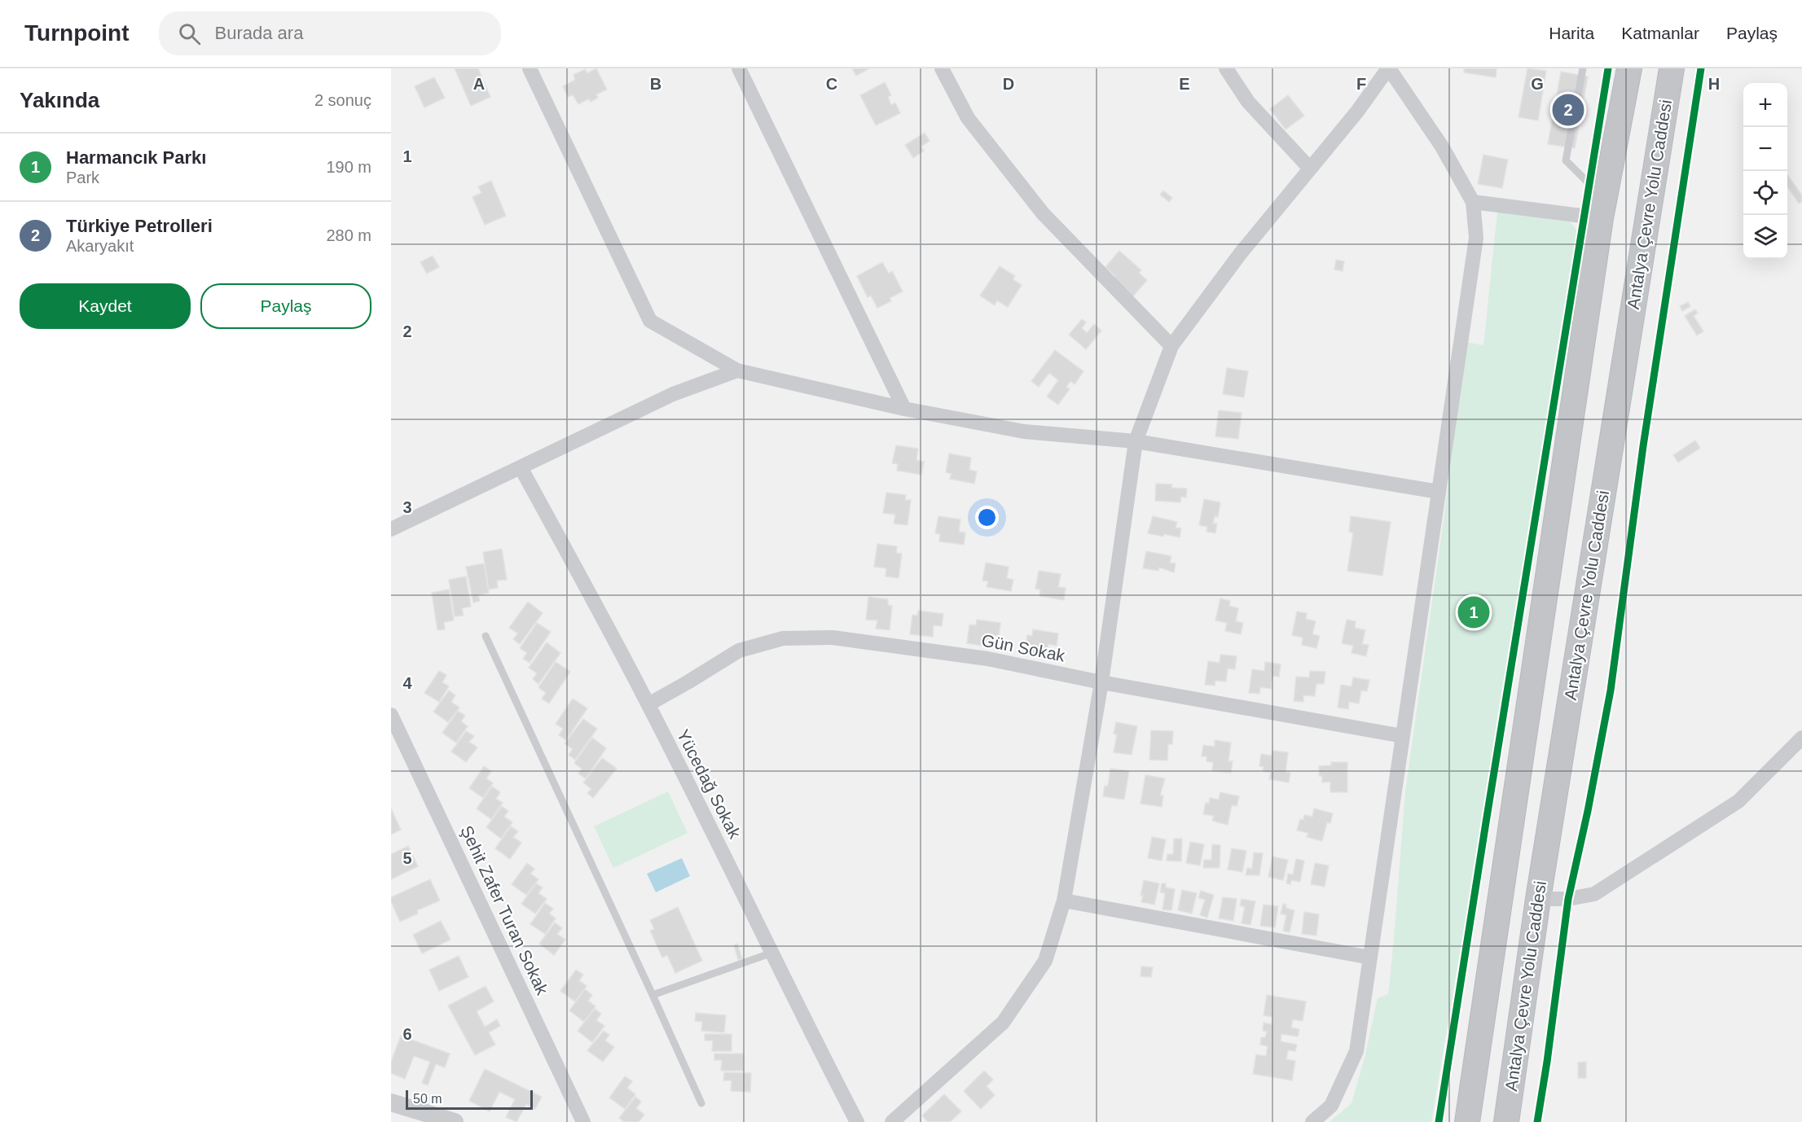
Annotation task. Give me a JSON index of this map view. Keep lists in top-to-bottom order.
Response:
{
  "streets": {
    "highway": ["Antalya Çevre Yolu Caddesi"],
    "street": ["Gün Sokak", "Yücedağ Sokak", "Şehit Zafer Turan Sokak"]
  },
  "crossings": [
    ["Gün Sokak", "Yücedağ Sokak"]
  ],
  "scale_bar": "50 m",
  "page": {
    "header": "Turnpoint",
    "search": "Burada ara",
    "nav": ["Harita", "Katmanlar", "Paylaş"],
    "heading": ["Yakında", "2 sonuç"],
    "map_buttons": ["+", "−"],
    "pins": ["2", "1"],
    "list": [
      {
        "mark": "1",
        "name": "Harmancık Parkı",
        "note": "Park",
        "value": "190 m"
      },
      {
        "mark": "2",
        "name": "Türkiye Petrolleri",
        "note": "Akaryakıt",
        "value": "280 m"
      }
    ],
    "buttons": ["Kaydet", "Paylaş"],
    "scale": "50 m"
  },
  "grid": {
    "columns": [
      "A",
      "B",
      "C",
      "D",
      "E",
      "F",
      "G",
      "H"
    ],
    "rows": [
      "1",
      "2",
      "3",
      "4",
      "5",
      "6"
    ]
  }
}
